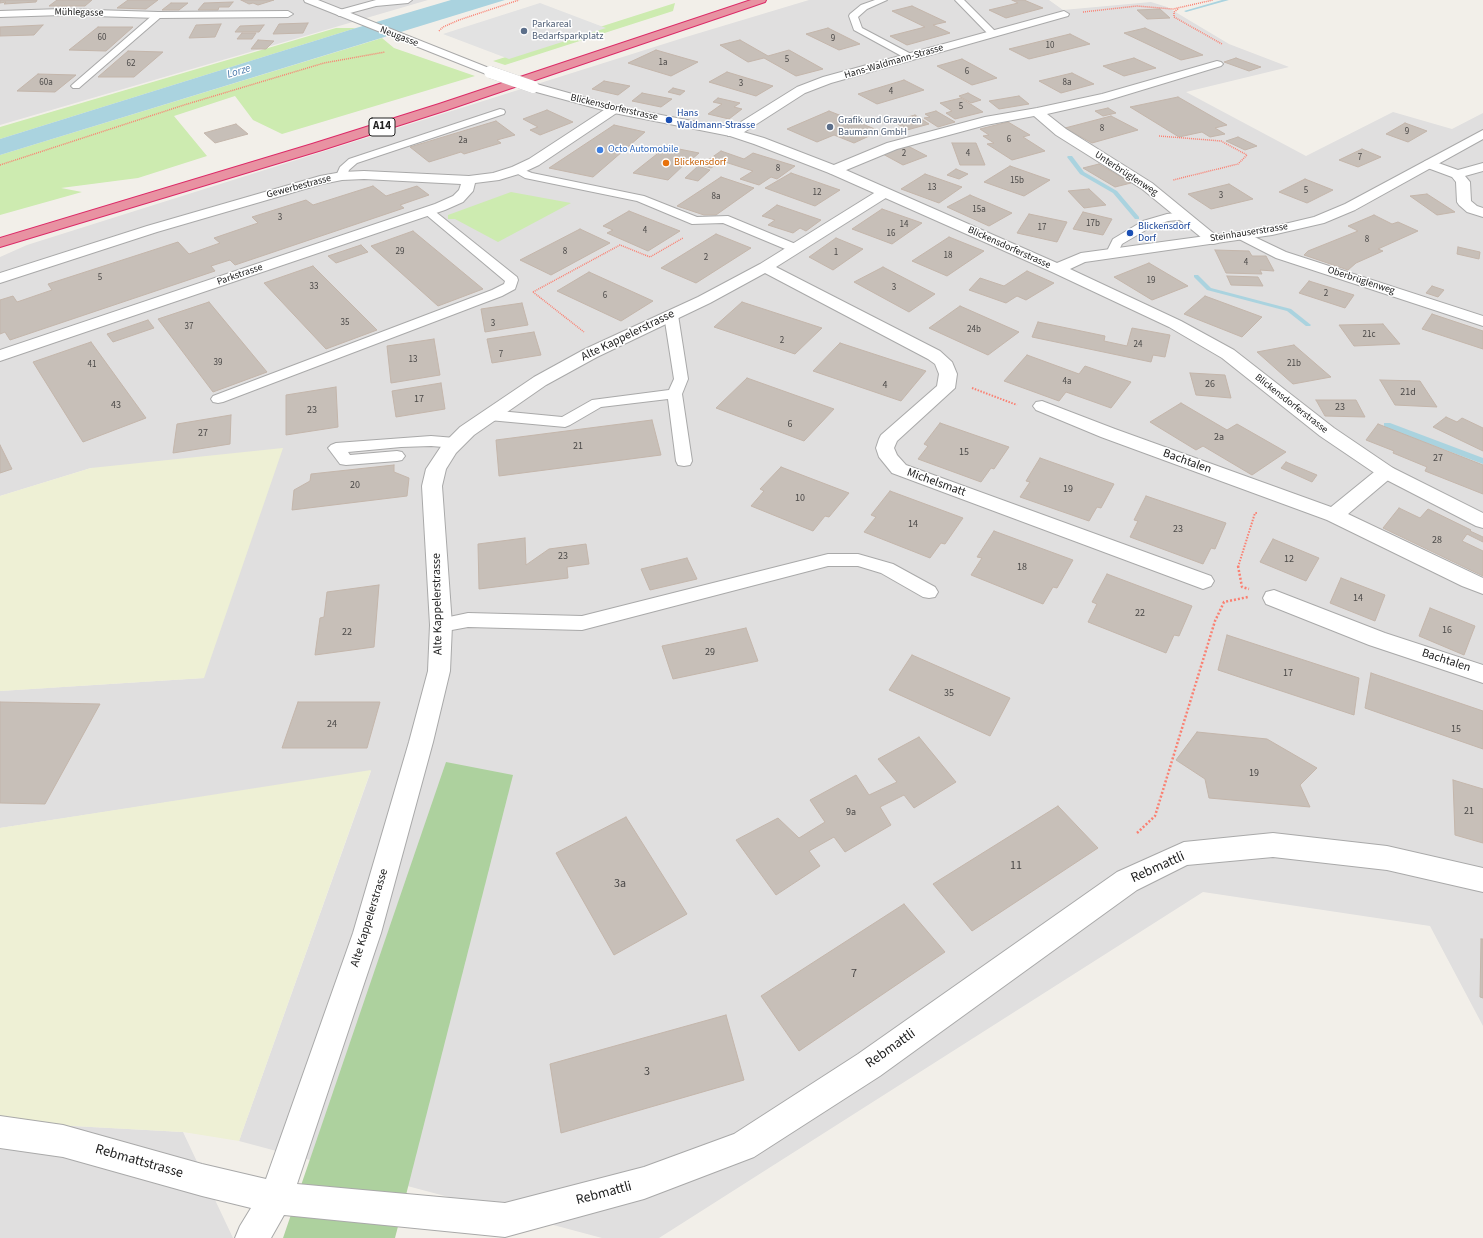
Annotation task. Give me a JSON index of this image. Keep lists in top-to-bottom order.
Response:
{
  "streets": {
    "highway": ["A14"],
    "street": [
      "Mühlegasse",
      "Neugasse",
      "Hans-Waldmann-Strasse",
      "Blickensdorferstrasse",
      "Unterbrüglenweg",
      "Gewerbestrasse",
      "Steinhauserstrasse",
      "Parkstrasse",
      "Oberbrüglenweg",
      "Alte Kappelerstrasse",
      "Bachtalen",
      "Michelsmatt",
      "Rebmattli",
      "Rebmattstrasse"
    ]
  },
  "crossings": [
    ["Neugasse", "Blickensdorferstrasse"],
    ["Hans-Waldmann-Strasse", "Blickensdorferstrasse"],
    ["Blickensdorferstrasse", "Gewerbestrasse"],
    ["Blickensdorferstrasse", "Steinhauserstrasse"],
    ["Blickensdorferstrasse", "Alte Kappelerstrasse"],
    ["Unterbrüglenweg", "Steinhauserstrasse"],
    ["Gewerbestrasse", "Parkstrasse"],
    ["Steinhauserstrasse", "Oberbrüglenweg"],
    ["Alte Kappelerstrasse", "Michelsmatt"],
    ["Alte Kappelerstrasse", "Rebmattli"],
    ["Alte Kappelerstrasse", "Rebmattstrasse"],
    ["Rebmattli", "Rebmattstrasse"]
  ],
  "water": ["Lorze"],
  "places": [
    "Parkareal Bedarfsparkplatz",
    "Hans Waldmann-Strasse",
    "Grafik und Gravuren Baumann GmbH",
    "Octo Automobile",
    "Blickensdorf",
    "Blickensdorf Dorf"
  ],
  "house_numbers": [
    "60",
    "9",
    "10",
    "5",
    "1a",
    "62",
    "6",
    "60a",
    "8a",
    "3",
    "4",
    "5",
    "8",
    "9",
    "6",
    "2a",
    "2",
    "4",
    "7",
    "8",
    "15b",
    "13",
    "5",
    "12",
    "3",
    "8a",
    "15a",
    "3",
    "17b",
    "14",
    "17",
    "4",
    "16",
    "8",
    "29",
    "8",
    "1",
    "18",
    "2",
    "4",
    "5",
    "19",
    "33",
    "3",
    "2",
    "6",
    "35",
    "3",
    "37",
    "24b",
    "21c",
    "2",
    "24",
    "7",
    "13",
    "39",
    "21b",
    "41",
    "4a",
    "26",
    "4",
    "21d",
    "17",
    "43",
    "23",
    "23",
    "6",
    "27",
    "2a",
    "21",
    "15",
    "27",
    "20",
    "19",
    "10",
    "14",
    "23",
    "28",
    "23",
    "12",
    "18",
    "14",
    "22",
    "16",
    "22",
    "29",
    "17",
    "35",
    "24",
    "15",
    "19",
    "21",
    "9a",
    "11",
    "3a",
    "7",
    "3"
  ]
}
